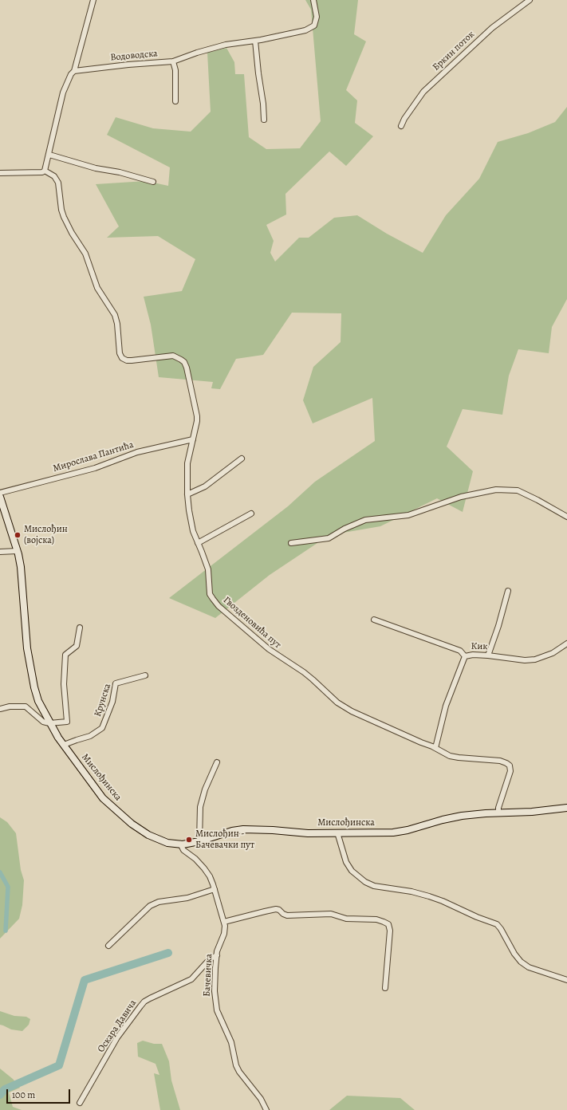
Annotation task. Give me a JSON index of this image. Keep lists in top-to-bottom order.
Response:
{
  "streets": {
    "main road": ["Мислођинска"],
    "street": [
      "Бркин поток",
      "Водоводска",
      "Мирослава Пантића",
      "Гвозденовића пут",
      "Кик",
      "Крунска",
      "Бачевичка",
      "Оскара Давича"
    ]
  },
  "crossings": [
    ["Мирослава Пантића", "Гвозденовића пут"],
    ["Гвозденовића пут", "Кик"],
    ["Гвозденовића пут", "Мислођинска"],
    ["Крунска", "Мислођинска"],
    ["Мислођинска", "Бачевичка"],
    ["Бачевичка", "Оскара Давича"]
  ],
  "places": ["Мислођин (војска)", "Мислођин - Бачевачки пут"],
  "scale_bar": "100 m"
}
